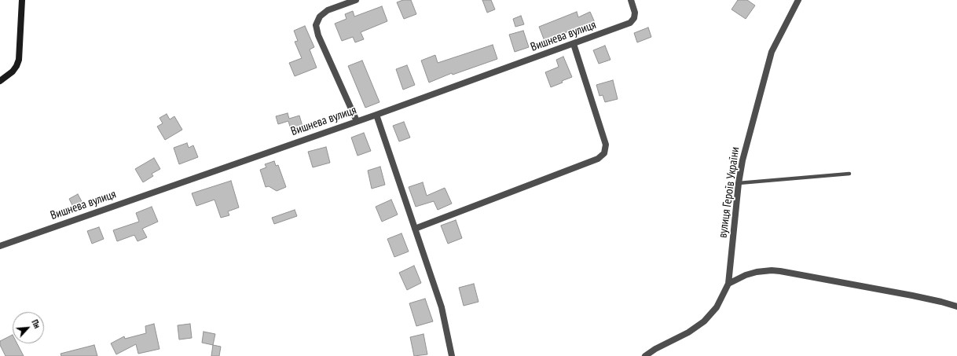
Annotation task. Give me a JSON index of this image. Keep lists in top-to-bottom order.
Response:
{
  "streets": {
    "street": ["Вишнева вулиця", "вулиця Героїв України"]
  },
  "north": "top right"
}
